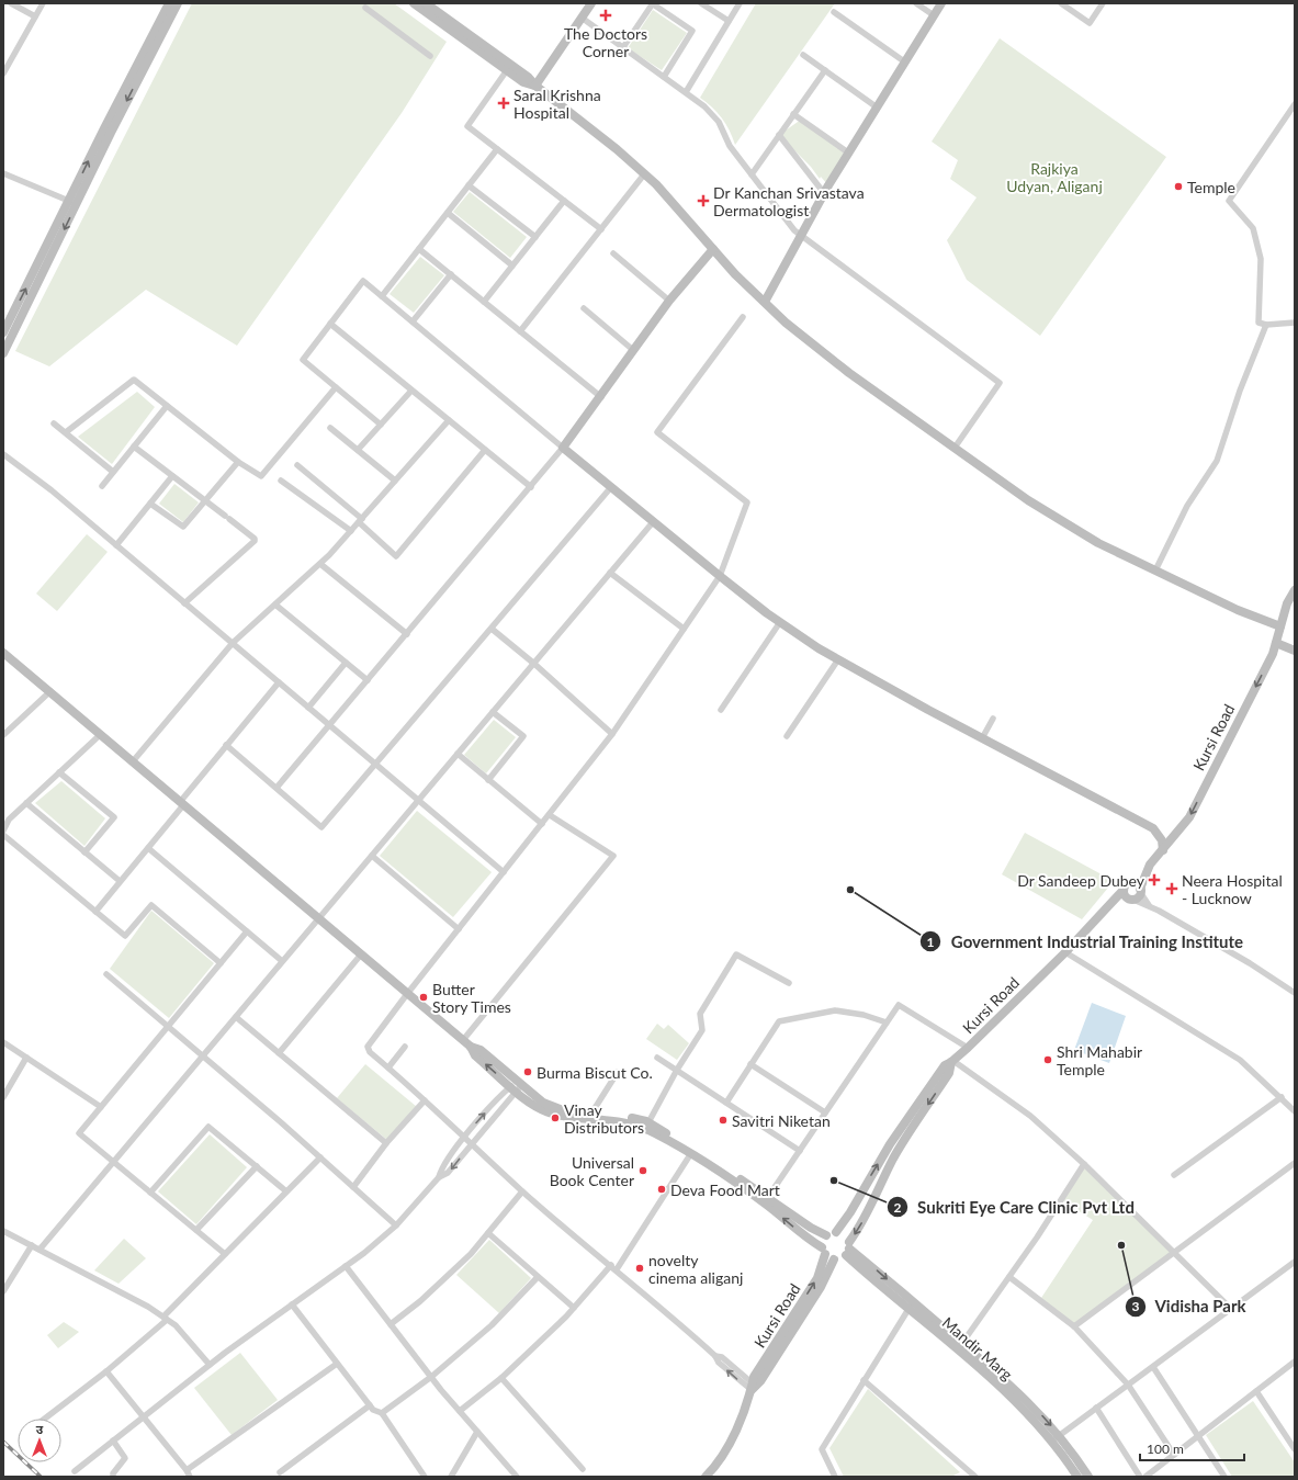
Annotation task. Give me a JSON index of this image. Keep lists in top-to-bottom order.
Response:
{
  "streets": {
    "main road": ["Kursi Road"]
  },
  "parks": ["Rajkiya Udyan, Aliganj"],
  "places": {
    "health": [
      "The Doctors Corner",
      "Saral Krishna Hospital",
      "Dr Kanchan Srivastava Dermatologist",
      "Dr Sandeep Dubey",
      "Neera Hospital - Lucknow"
    ],
    "other": [
      "Temple",
      "Government Industrial Training Institute",
      "Butter Story Times",
      "Shri Mahabir Temple",
      "Burma Biscut Co.",
      "Vinay Distributors",
      "Savitri Niketan",
      "Universal Book Center",
      "Sukriti Eye Care Clinic Pvt Ltd",
      "Deva Food Mart",
      "Vidisha Park",
      "novelty cinema aliganj"
    ]
  },
  "scale_bar": "100 m",
  "north": "top"
}
